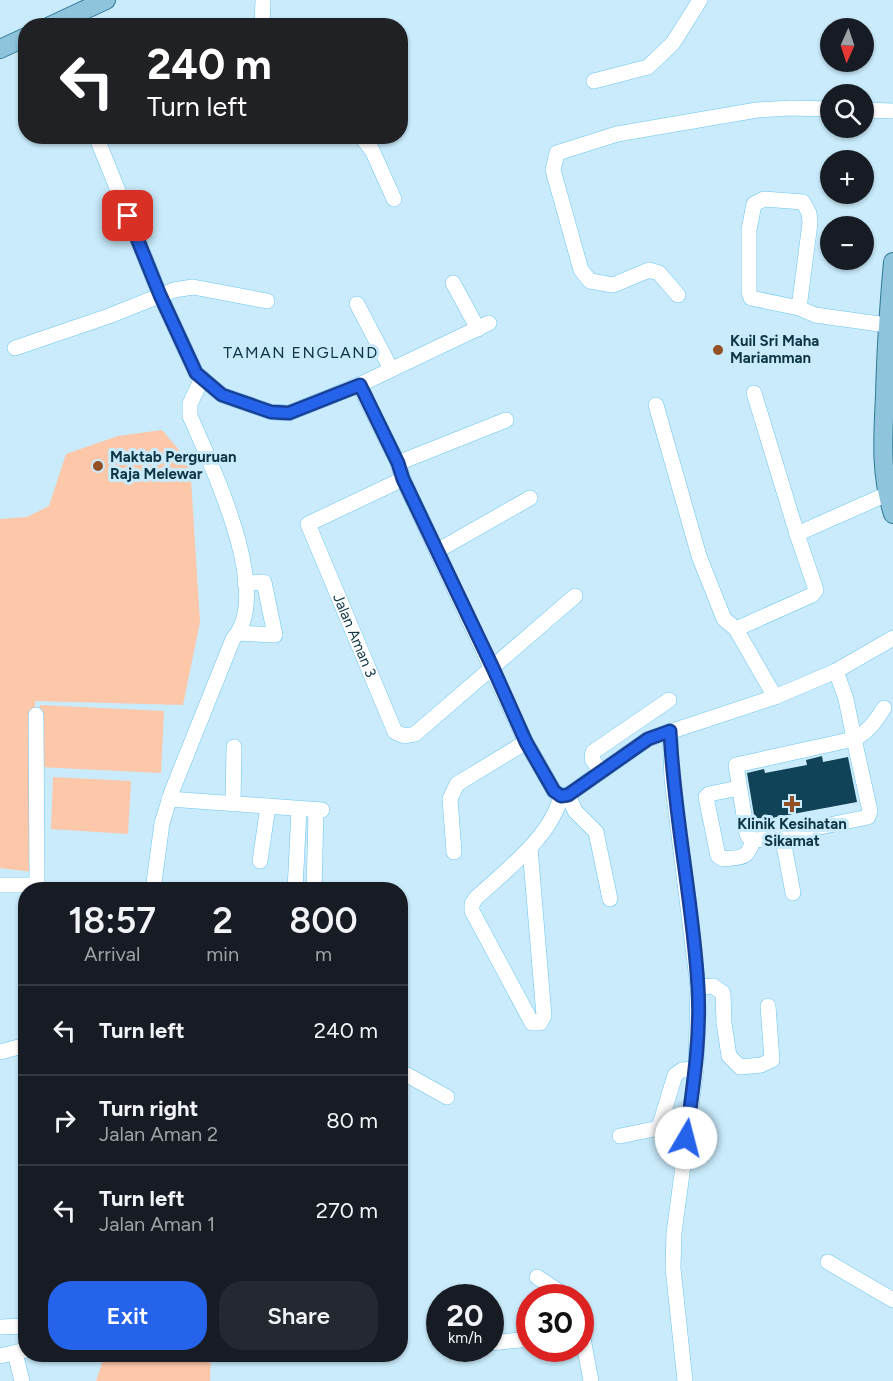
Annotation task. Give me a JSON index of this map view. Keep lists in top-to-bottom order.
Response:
{
  "streets": {
    "street": ["Jalan Aman 3"]
  },
  "districts": ["TAMAN ENGLAND"],
  "places": {
    "other": ["Kuil Sri Maha Mariamman", "Maktab Perguruan Raja Melewar"],
    "health": ["Klinik Kesihatan Sikamat"]
  },
  "north": "bottom",
  "page": {
    "map_buttons": ["+", "−"],
    "turn": ["240 m", "Turn left"],
    "eta": [
      "18:57",
      "Arrival",
      "2",
      "min",
      "800",
      "m"
    ],
    "list": [
      {
        "name": "Turn left",
        "value": "240 m"
      },
      {
        "name": "Turn right",
        "note": "Jalan Aman 2",
        "value": "80 m"
      },
      {
        "name": "Turn left",
        "note": "Jalan Aman 1",
        "value": "270 m"
      }
    ],
    "buttons": ["Exit", "Share"],
    "speed": "20 km/h",
    "limit": "30"
  }
}
